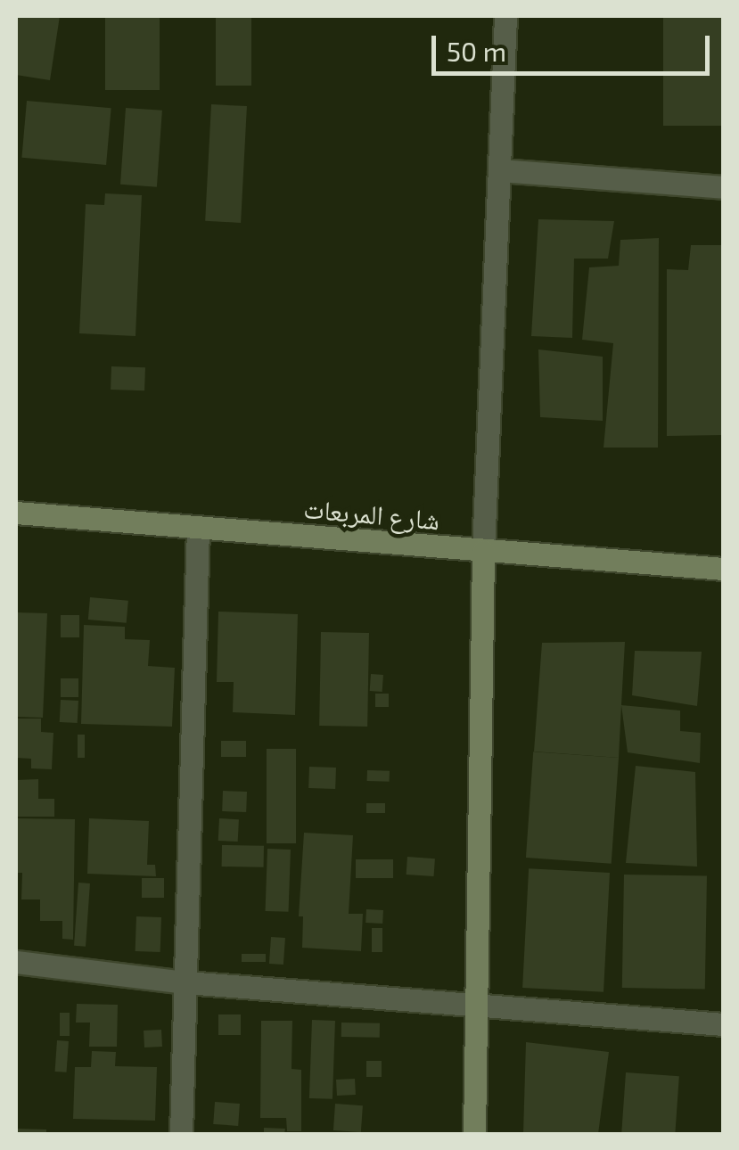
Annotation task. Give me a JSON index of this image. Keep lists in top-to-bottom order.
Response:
{
  "streets": {
    "street": ["شارع المربعات"]
  },
  "scale_bar": "50 m"
}
